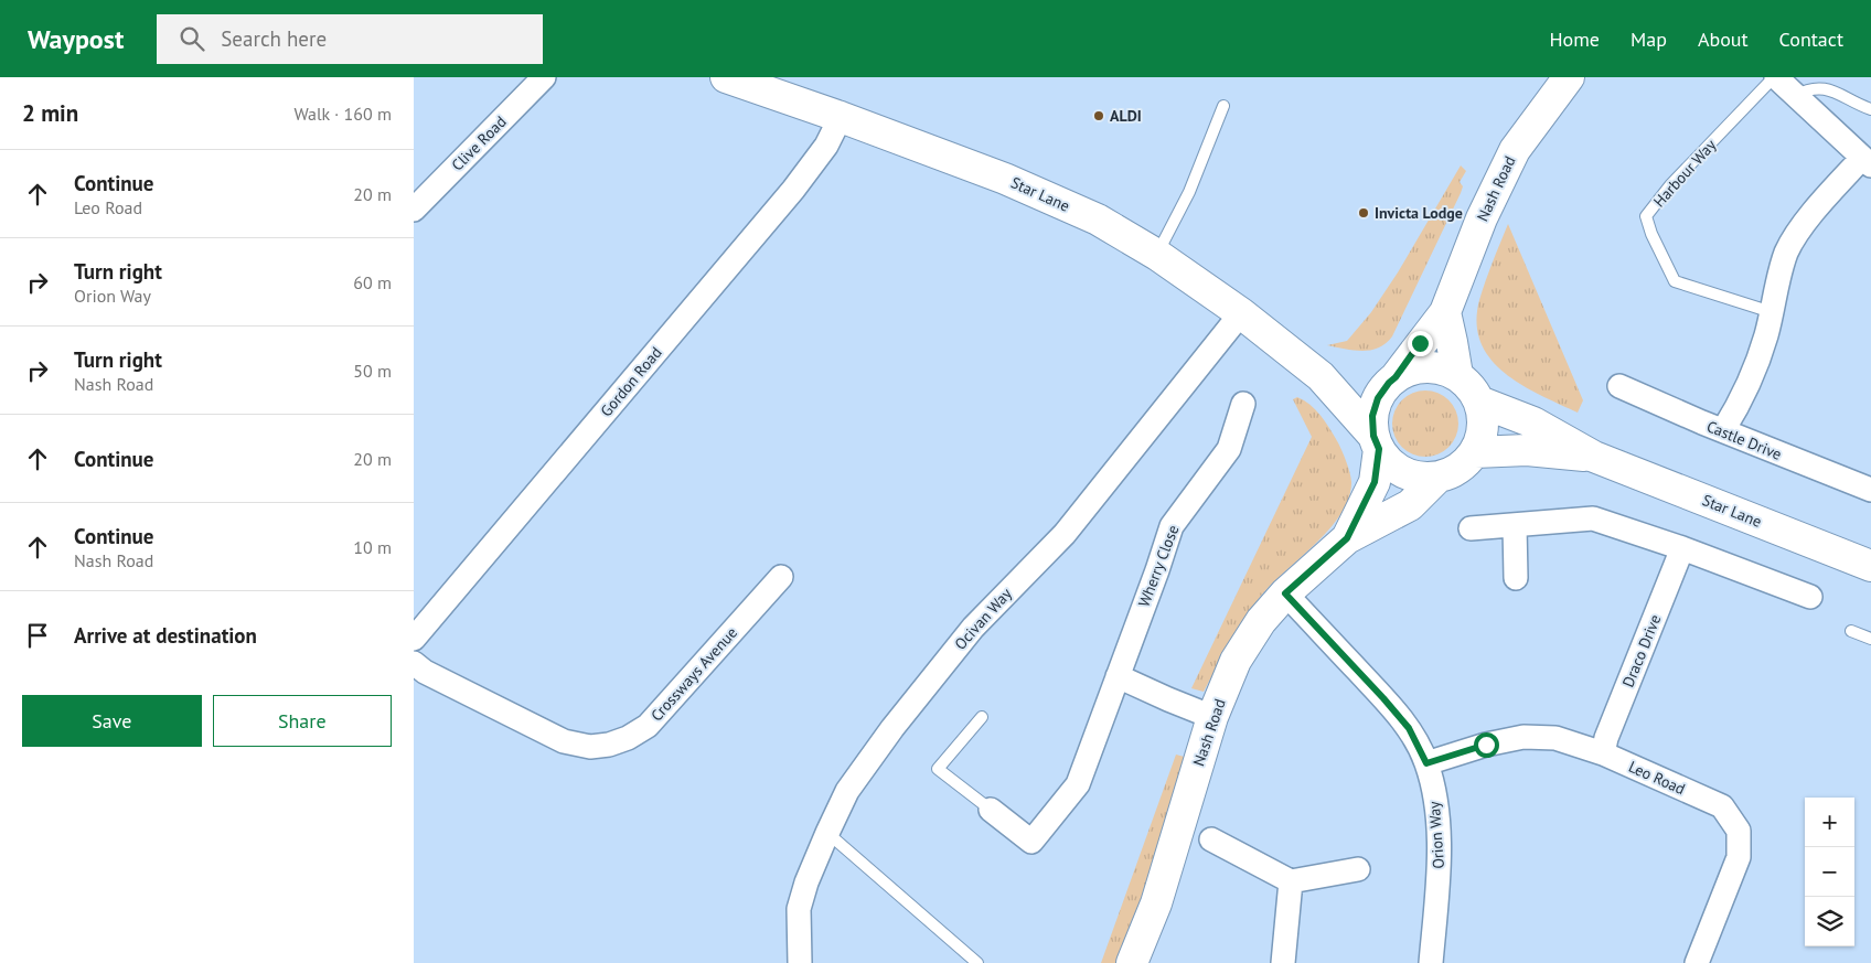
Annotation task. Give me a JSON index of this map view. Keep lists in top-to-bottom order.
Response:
{
  "streets": {
    "street": [
      "Clive Road",
      "Nash Road",
      "Star Lane",
      "Gordon Road",
      "Castle Drive",
      "Wherry Close",
      "Ocivan Way",
      "Draco Drive",
      "Crossways Avenue",
      "Leo Road",
      "Orion Way"
    ],
    "lane": ["Harbour Way"]
  },
  "crossings": [
    ["Nash Road", "Star Lane"],
    ["Nash Road", "Orion Way"],
    ["Star Lane", "Gordon Road"],
    ["Star Lane", "Ocivan Way"],
    ["Draco Drive", "Leo Road"],
    ["Leo Road", "Orion Way"]
  ],
  "places": ["ALDI", "Invicta Lodge"],
  "page": {
    "header": "Waypost",
    "search": "Search here",
    "nav": [
      "Home",
      "Map",
      "About",
      "Contact"
    ],
    "heading": ["2 min", "Walk · 160 m"],
    "list": [
      ["Continue", "Leo Road", "20 m"],
      ["Turn right", "Orion Way", "60 m"],
      ["Turn right", "Nash Road", "50 m"],
      ["Continue", "20 m"],
      ["Continue", "Nash Road", "10 m"],
      "Arrive at destination"
    ],
    "buttons": ["Save", "Share"],
    "map_buttons": ["+", "−"]
  }
}
